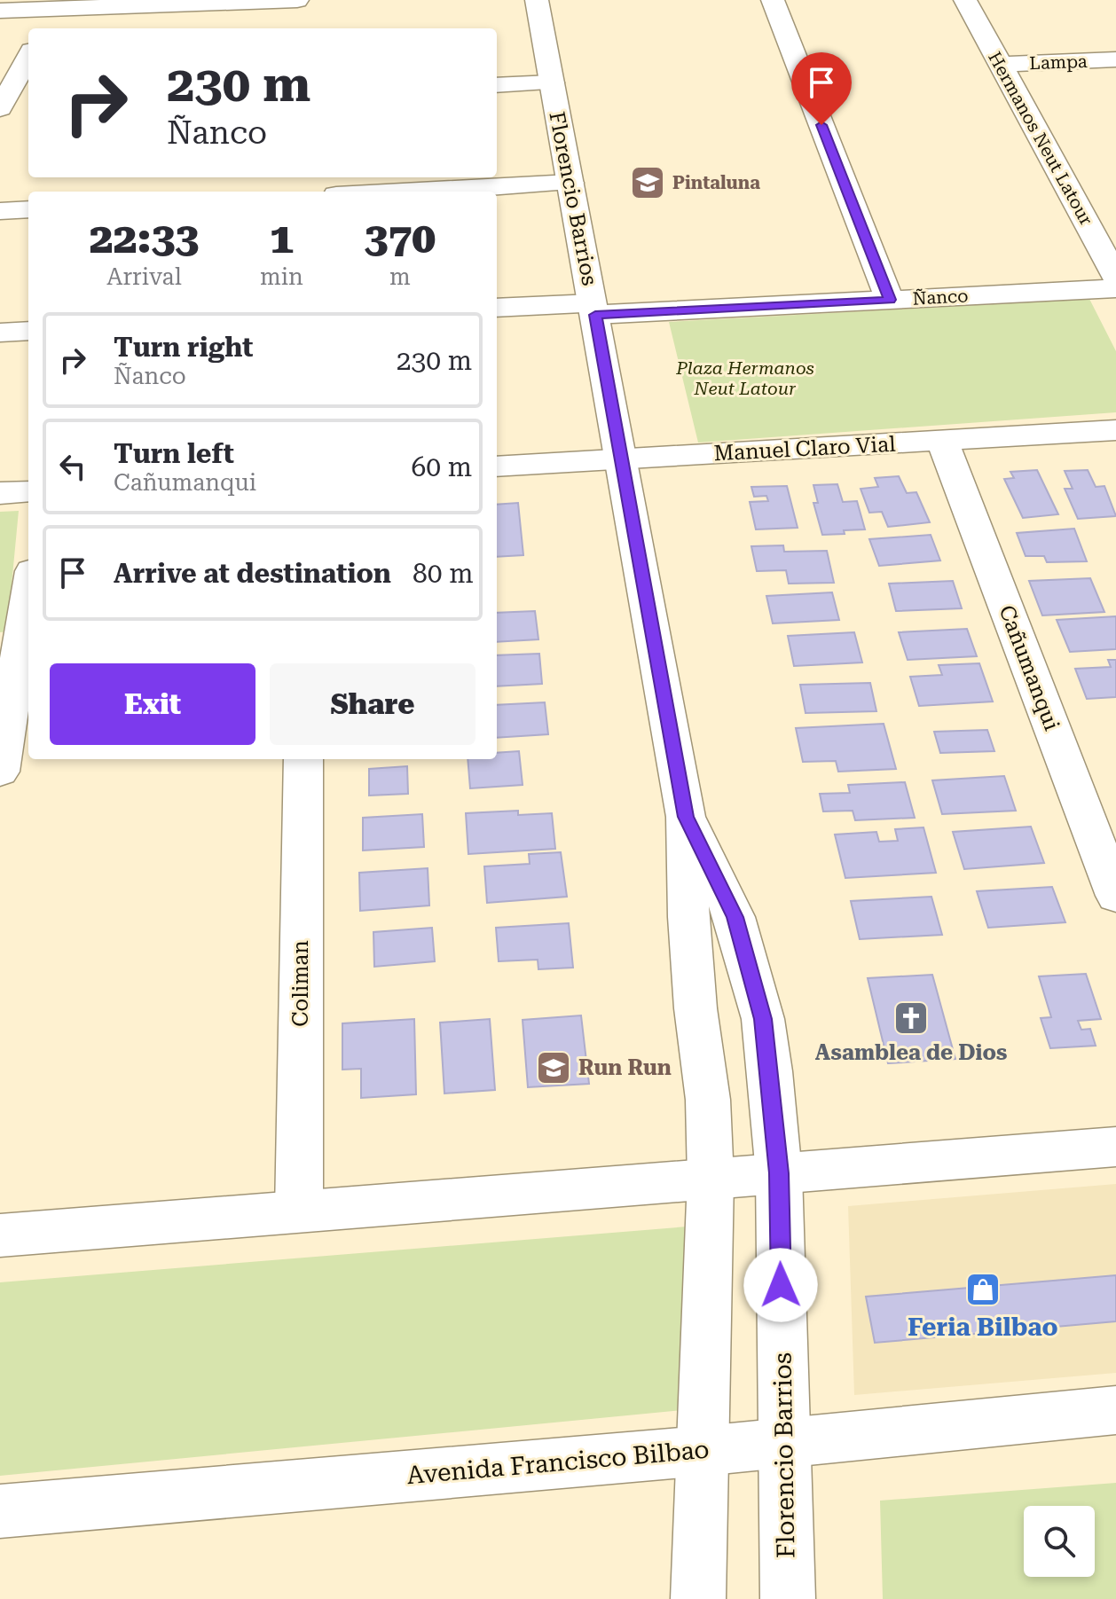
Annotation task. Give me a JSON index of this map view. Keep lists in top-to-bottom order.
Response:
{
  "streets": {
    "street": [
      "Lampa",
      "Hermanos Neut Latour",
      "Florencio Barrios",
      "Ñanco",
      "Manuel Claro Vial",
      "Cañumanqui",
      "Coliman",
      "Avenida Francisco Bilbao"
    ]
  },
  "crossings": [
    ["Lampa", "Hermanos Neut Latour"],
    ["Florencio Barrios", "Ñanco"],
    ["Florencio Barrios", "Manuel Claro Vial"],
    ["Florencio Barrios", "Avenida Francisco Bilbao"],
    ["Manuel Claro Vial", "Cañumanqui"]
  ],
  "parks": ["Plaza Hermanos Neut Latour"],
  "places": {
    "school or university": ["Pintaluna", "Run Run"],
    "church": ["Asamblea de Dios"],
    "shop": ["Feria Bilbao"]
  },
  "page": {
    "turn": ["230 m", "Ñanco"],
    "eta": [
      "22:33",
      "Arrival",
      "1",
      "min",
      "370",
      "m"
    ],
    "list": [
      {
        "name": "Turn right",
        "note": "Ñanco",
        "value": "230 m"
      },
      {
        "name": "Turn left",
        "note": "Cañumanqui",
        "value": "60 m"
      },
      {
        "name": "Arrive at destination",
        "value": "80 m"
      }
    ],
    "buttons": ["Exit", "Share"]
  }
}
